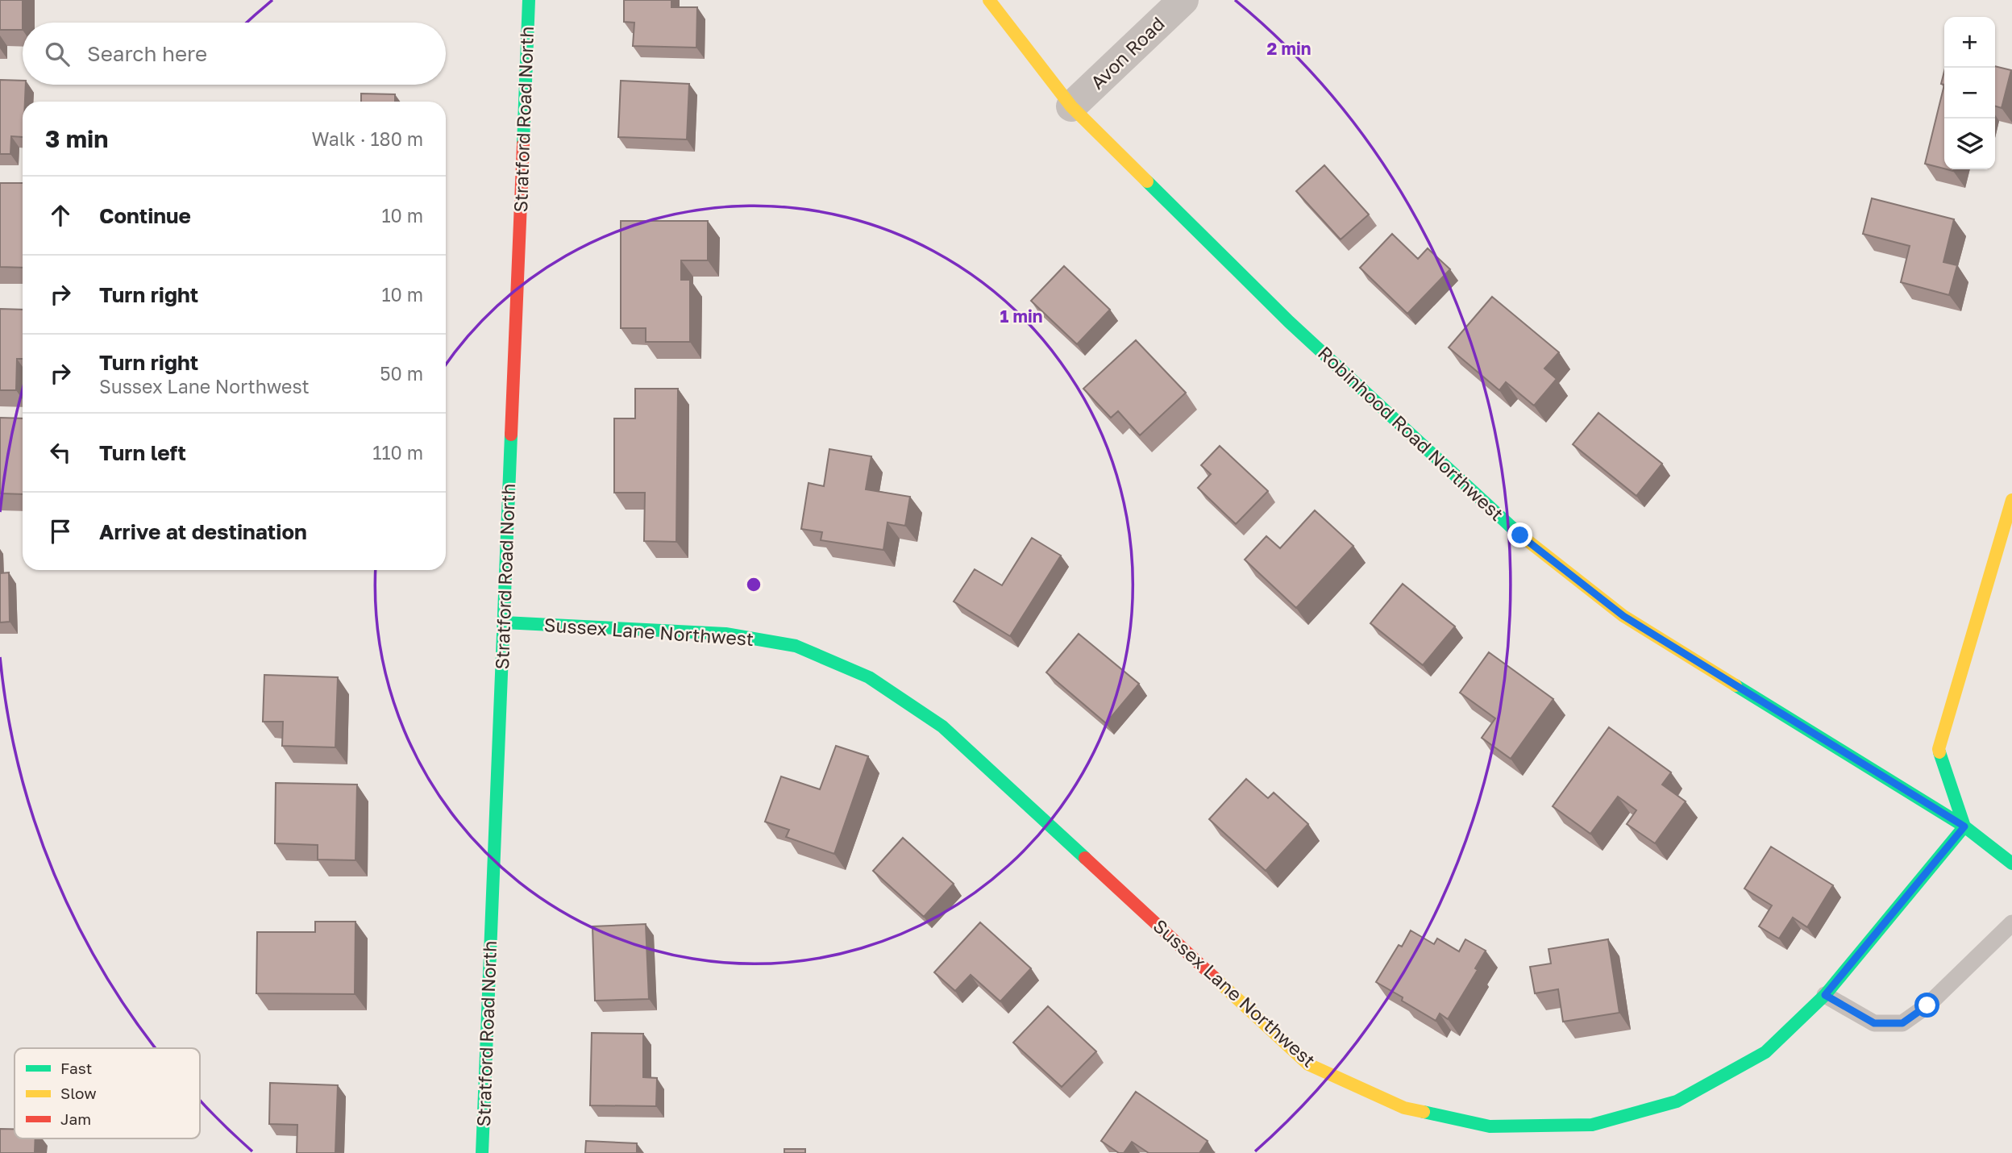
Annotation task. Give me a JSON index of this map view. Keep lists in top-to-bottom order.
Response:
{
  "streets": {
    "street": [
      "Avon Road",
      "Stratford Road North",
      "Robinhood Road Northwest",
      "Sussex Lane Northwest"
    ]
  },
  "crossings": [
    ["Avon Road", "Robinhood Road Northwest"],
    ["Stratford Road North", "Sussex Lane Northwest"],
    ["Robinhood Road Northwest", "Sussex Lane Northwest"]
  ],
  "legend": ["Fast", "Slow", "Jam"],
  "page": {
    "map_buttons": ["+", "−"],
    "search": "Search here",
    "heading": ["3 min", "Walk · 180 m"],
    "list": [
      ["Continue", "10 m"],
      ["Turn right", "10 m"],
      ["Turn right", "Sussex Lane Northwest", "50 m"],
      ["Turn left", "110 m"],
      "Arrive at destination"
    ]
  },
  "rings": ["2 min", "1 min"]
}
